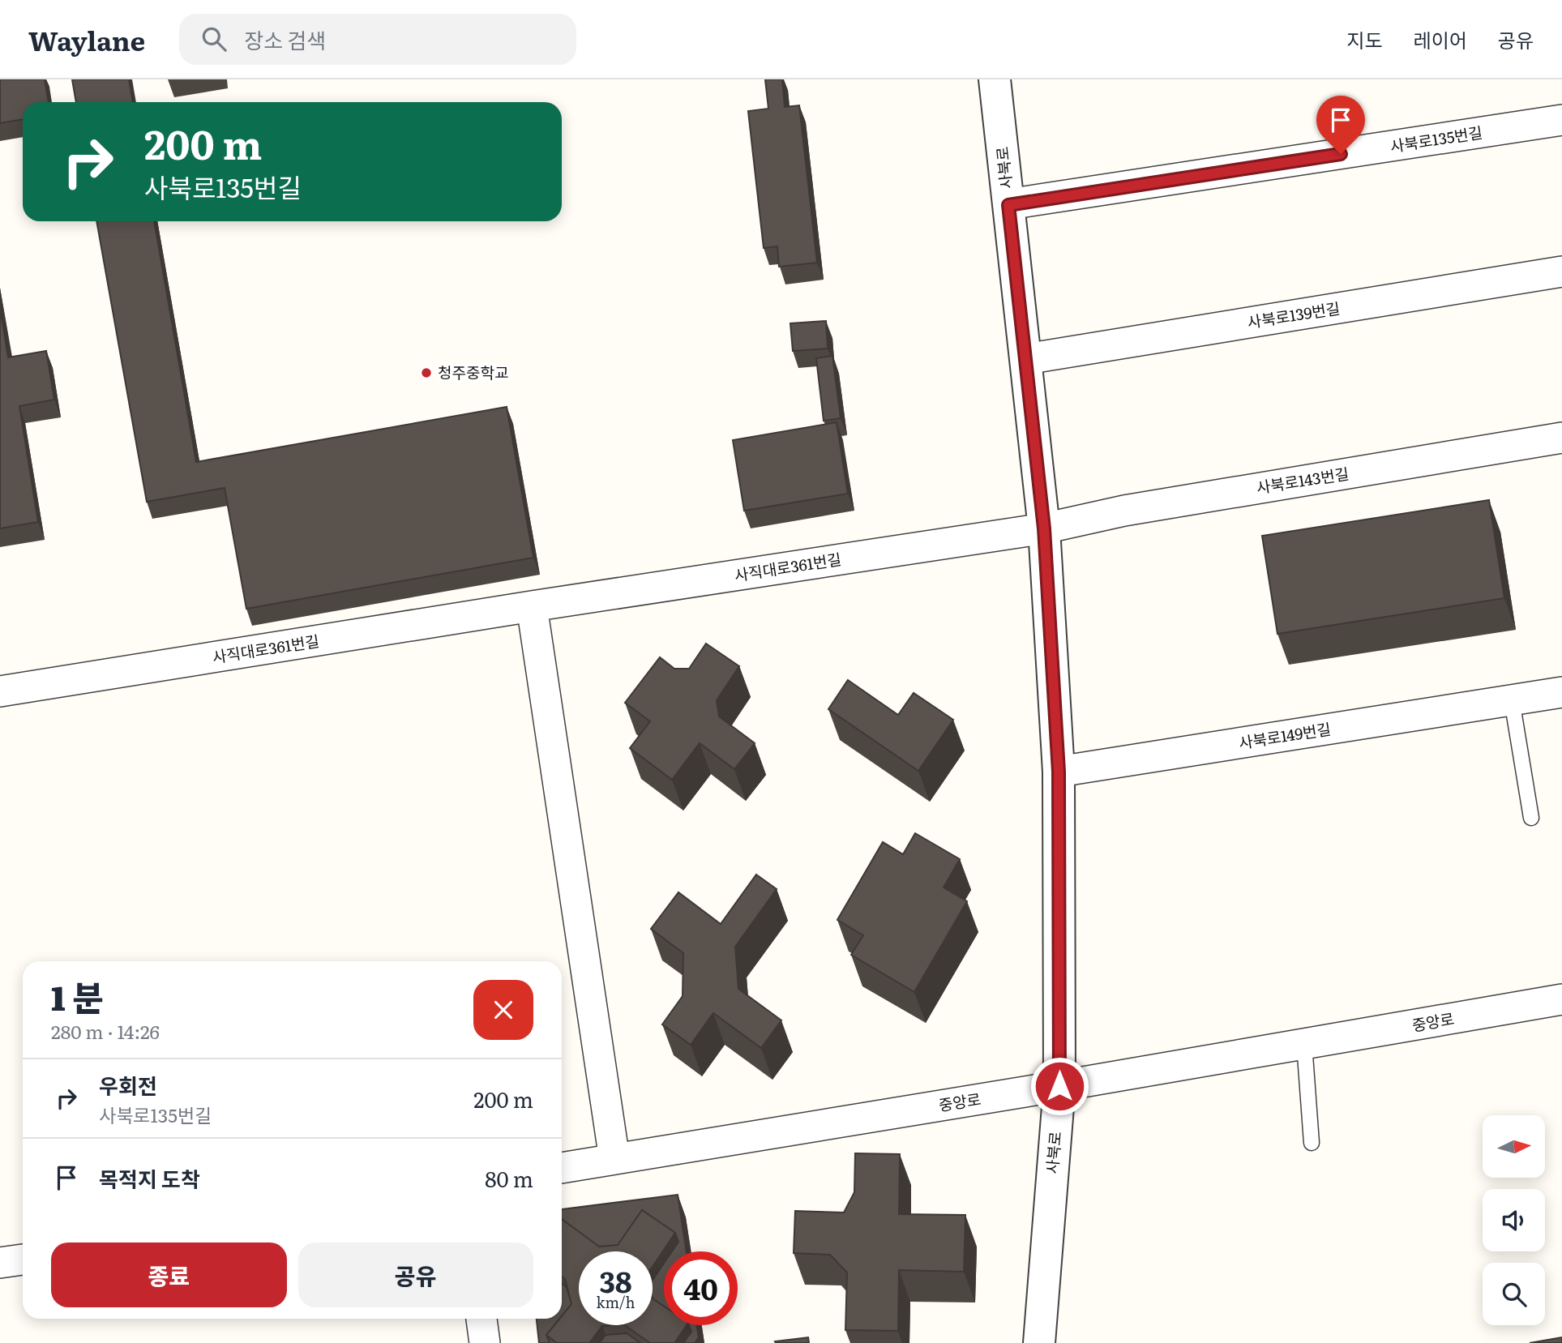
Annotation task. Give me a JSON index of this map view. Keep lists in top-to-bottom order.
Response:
{
  "streets": {
    "street": [
      "사북로135번길",
      "사북로",
      "사북로139번길",
      "사북로143번길",
      "사직대로361번길",
      "사북로149번길",
      "중앙로"
    ]
  },
  "crossings": [
    ["사북로135번길", "사북로"],
    ["사북로", "사북로139번길"],
    ["사북로", "사북로143번길"],
    ["사북로", "사직대로361번길"],
    ["사북로", "사북로149번길"],
    ["사북로", "중앙로"],
    ["사북로143번길", "사직대로361번길"]
  ],
  "places": ["청주중학교"],
  "north": "right",
  "page": {
    "header": "Waylane",
    "search": "장소 검색",
    "nav": ["지도", "레이어", "공유"],
    "turn": ["200 m", "사북로135번길"],
    "heading": ["1 분", "280 m · 14:26"],
    "list": [
      {
        "name": "우회전",
        "note": "사북로135번길",
        "value": "200 m"
      },
      {
        "name": "목적지 도착",
        "value": "80 m"
      }
    ],
    "buttons": ["종료", "공유"],
    "speed": "38 km/h",
    "limit": "40"
  }
}
